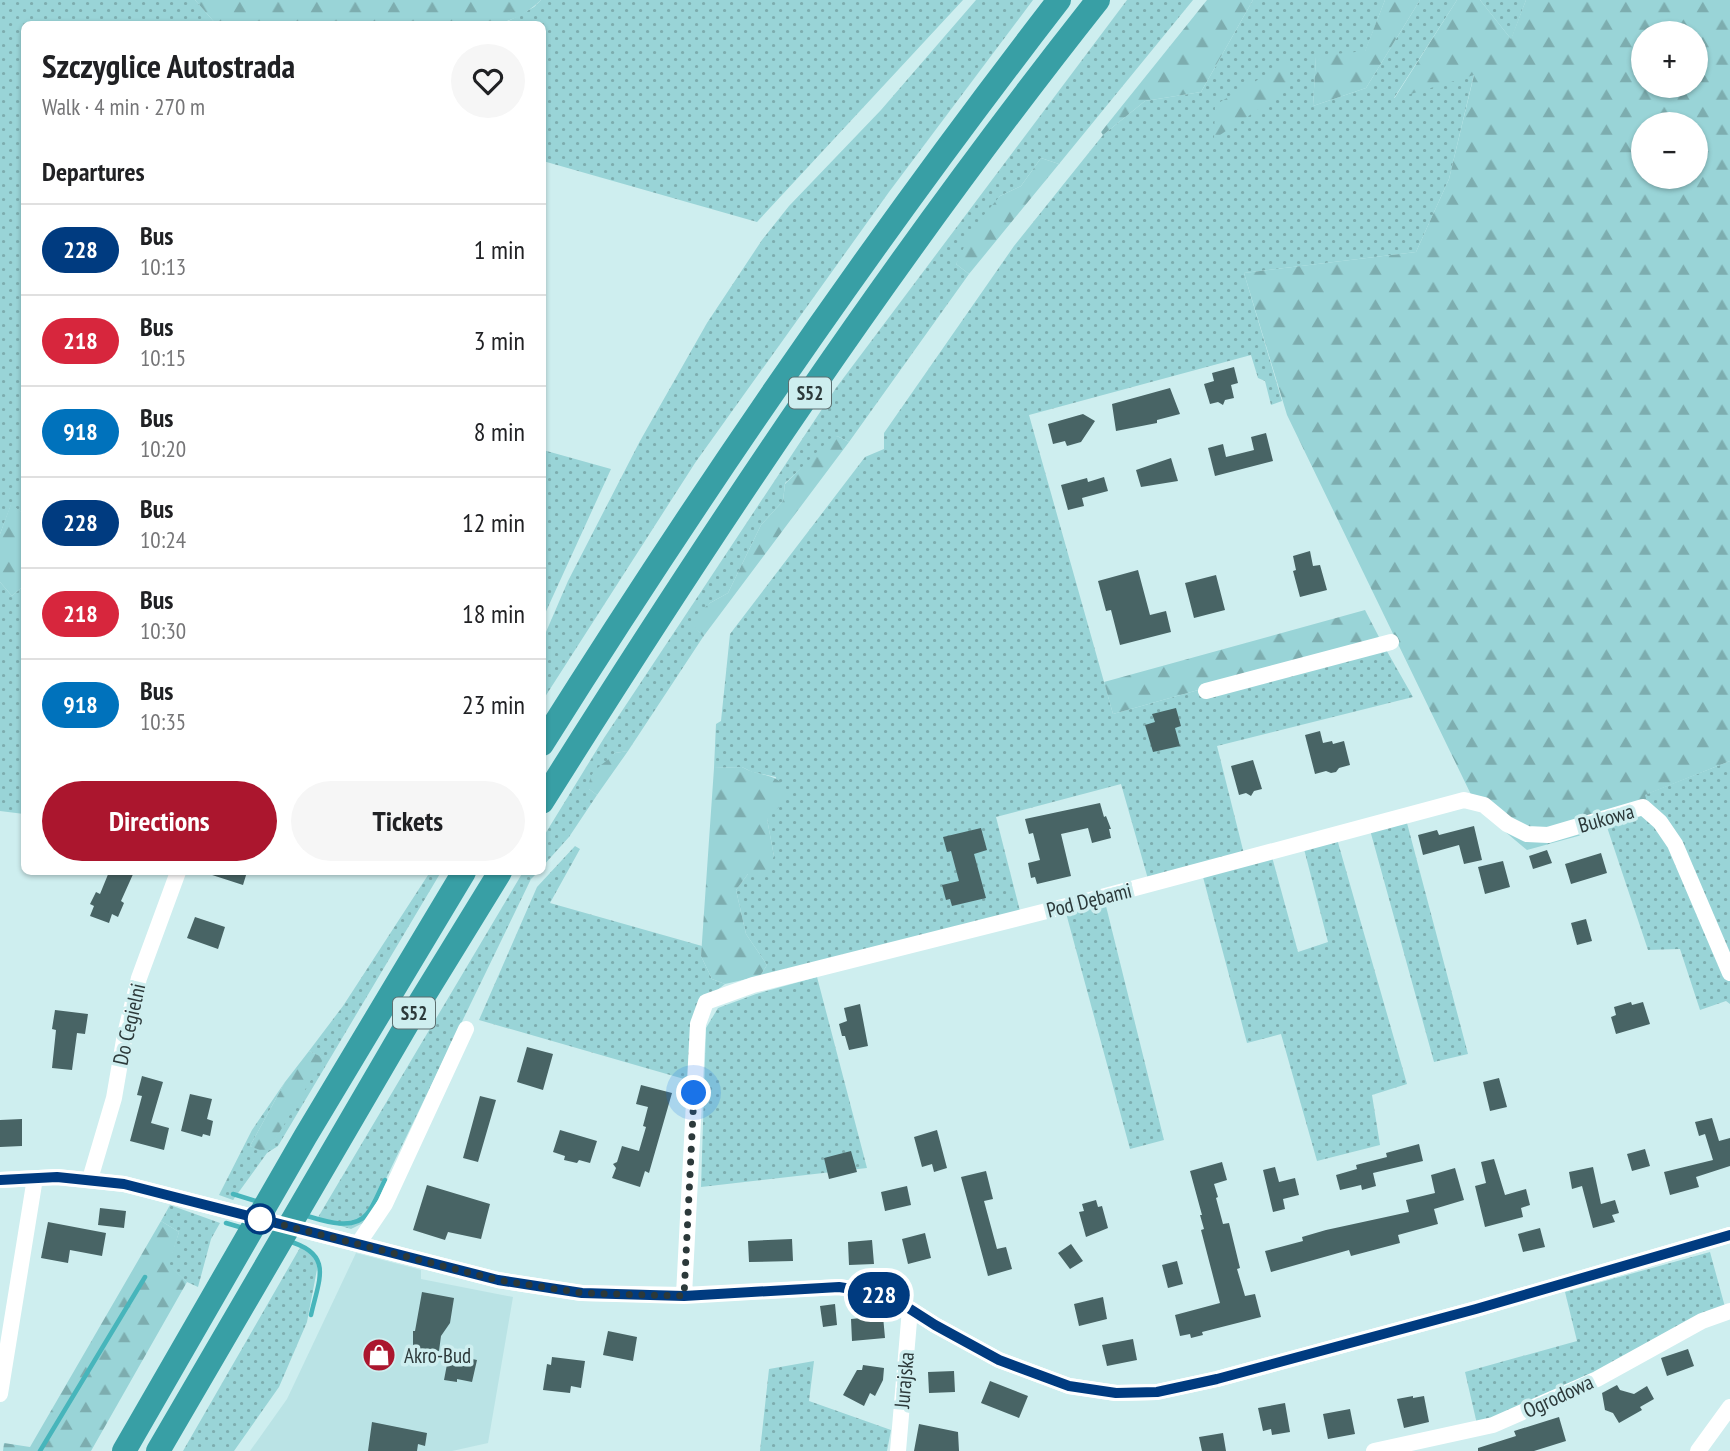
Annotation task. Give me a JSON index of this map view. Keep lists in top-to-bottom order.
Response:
{
  "streets": {
    "highway": ["S52"],
    "street": [
      "Bukowa",
      "Pod Dębami",
      "Do Cegielni",
      "Jurajska",
      "Ogrodowa"
    ]
  },
  "crossings": [
    ["Bukowa", "Pod Dębami"]
  ],
  "places": {
    "shop": ["Akro-Bud"]
  },
  "lines": ["bus line 228"],
  "page": {
    "on_map": "228",
    "map_buttons": ["+", "−"],
    "heading": [
      ["Szczyglice Autostrada", "Walk · 4 min · 270 m"],
      "Departures"
    ],
    "list": [
      {
        "mark": "228",
        "name": "Bus",
        "note": "10:13",
        "value": "1 min"
      },
      {
        "mark": "218",
        "name": "Bus",
        "note": "10:15",
        "value": "3 min"
      },
      {
        "mark": "918",
        "name": "Bus",
        "note": "10:20",
        "value": "8 min"
      },
      {
        "mark": "228",
        "name": "Bus",
        "note": "10:24",
        "value": "12 min"
      },
      {
        "mark": "218",
        "name": "Bus",
        "note": "10:30",
        "value": "18 min"
      },
      {
        "mark": "918",
        "name": "Bus",
        "note": "10:35",
        "value": "23 min"
      }
    ],
    "buttons": ["Directions", "Tickets"]
  }
}
